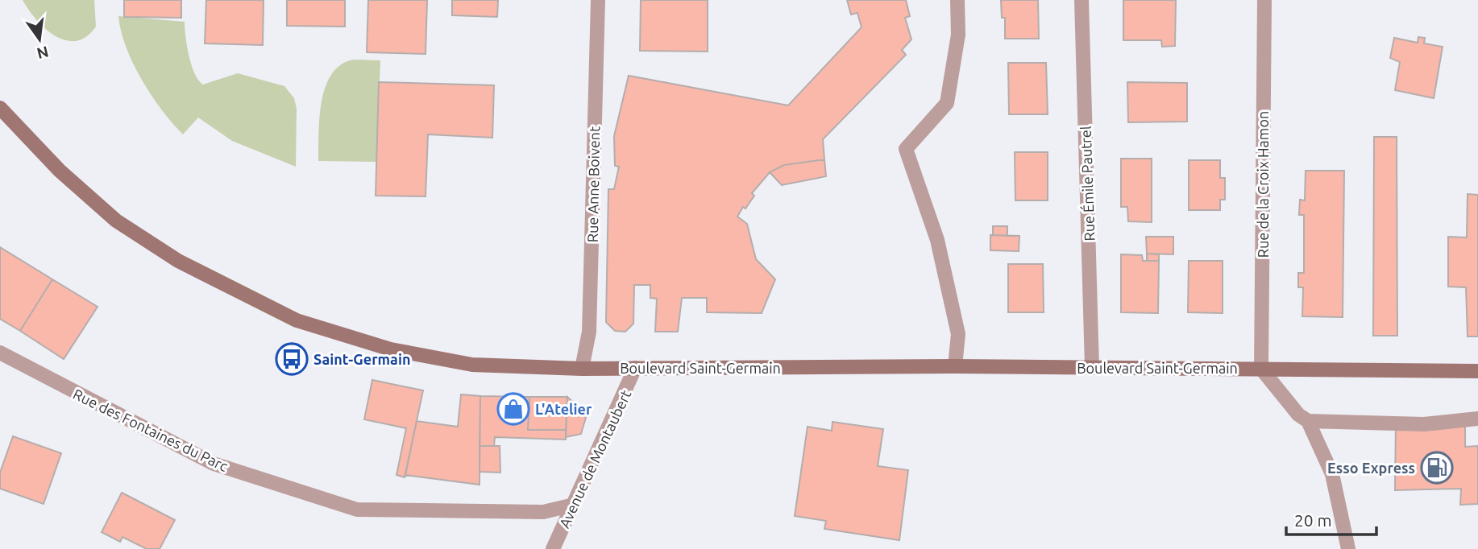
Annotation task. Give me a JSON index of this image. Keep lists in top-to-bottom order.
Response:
{
  "streets": {
    "main road": ["Boulevard Saint-Germain"],
    "street": [
      "Rue Émile Pautrel",
      "Rue Anne Boivent",
      "Rue de la Croix Hamon",
      "Rue des Fontaines du Parc",
      "Avenue de Montaubert"
    ]
  },
  "crossings": [
    ["Rue Émile Pautrel", "Boulevard Saint-Germain"],
    ["Rue Anne Boivent", "Boulevard Saint-Germain"],
    ["Rue de la Croix Hamon", "Boulevard Saint-Germain"],
    ["Boulevard Saint-Germain", "Avenue de Montaubert"],
    ["Rue des Fontaines du Parc", "Avenue de Montaubert"]
  ],
  "places": {
    "bus stop": ["Saint-Germain"],
    "shop": ["L'Atelier"],
    "fuel station": ["Esso Express"]
  },
  "scale_bar": "20 m",
  "north": "bottom"
}
